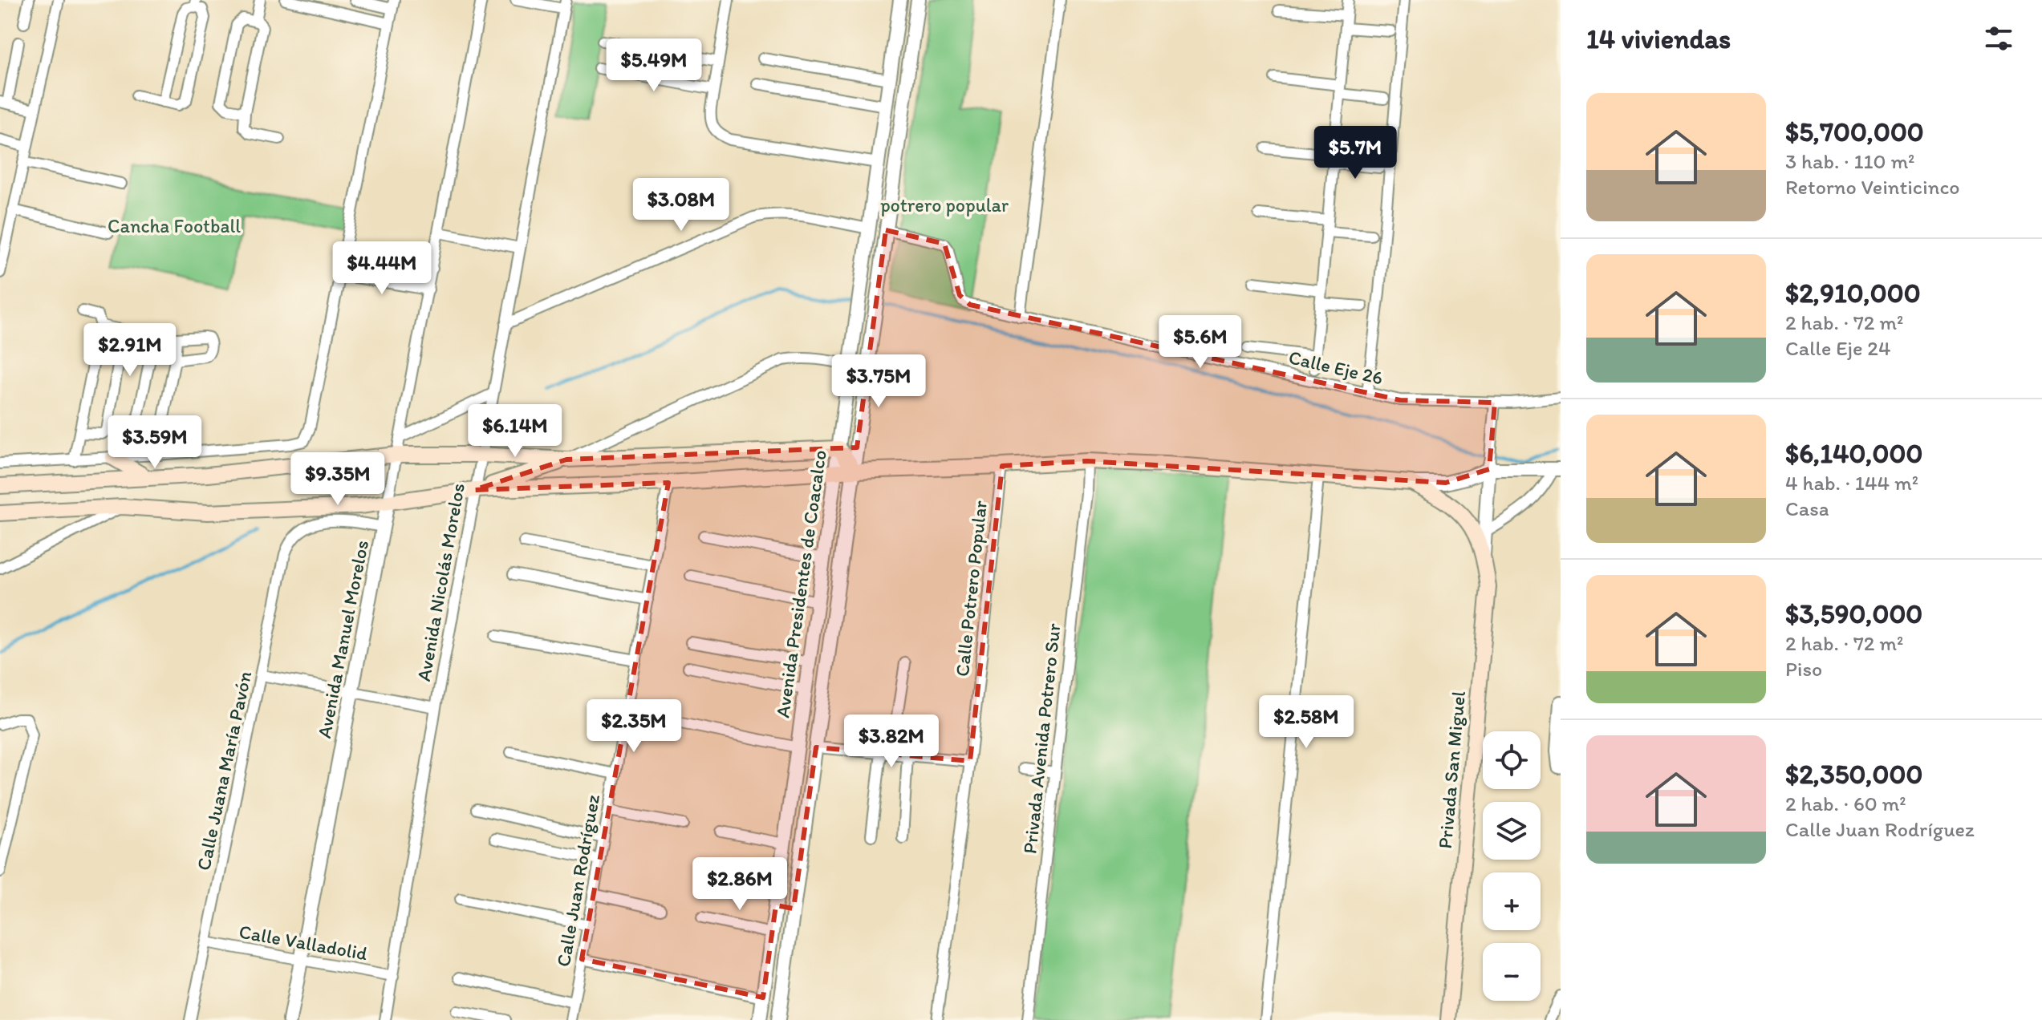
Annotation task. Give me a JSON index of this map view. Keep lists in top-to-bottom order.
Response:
{
  "streets": {
    "main road": ["Privada San Miguel"],
    "street": [
      "Calle Eje 26",
      "Avenida Nicolás Morelos",
      "Avenida Presidentes de Coacalco",
      "Calle Potrero Popular",
      "Avenida Manuel Morelos",
      "Privada Avenida Potrero Sur",
      "Calle Juana María Pavón",
      "Calle Juan Rodríguez",
      "Calle Valladolid"
    ]
  },
  "crossings": [
    ["Calle Eje 26", "Avenida Presidentes de Coacalco"],
    ["Avenida Nicolás Morelos", "Calle Valladolid"],
    ["Avenida Manuel Morelos", "Calle Juana María Pavón"],
    ["Avenida Manuel Morelos", "Calle Valladolid"],
    ["Calle Juana María Pavón", "Calle Valladolid"]
  ],
  "parks": ["potrero popular", "Cancha Football"],
  "page": {
    "heading": "14 viviendas",
    "price": [
      "$5.49M",
      "$5.7M",
      "$3.08M",
      "$4.44M",
      "$5.6M",
      "$2.91M",
      "$3.75M",
      "$6.14M",
      "$3.59M",
      "$9.35M",
      "$2.58M",
      "$2.35M",
      "$3.82M",
      "$2.86M"
    ],
    "list": [
      {
        "name": "$5,700,000",
        "note": "3 hab. · 110 m² · Retorno Veinticinco"
      },
      {
        "name": "$2,910,000",
        "note": "2 hab. · 72 m² · Calle Eje 24"
      },
      {
        "name": "$6,140,000",
        "note": "4 hab. · 144 m² · Casa"
      },
      {
        "name": "$3,590,000",
        "note": "2 hab. · 72 m² · Piso"
      },
      {
        "name": "$2,350,000",
        "note": "2 hab. · 60 m² · Calle Juan Rodríguez"
      }
    ],
    "map_buttons": ["+", "−"]
  }
}
